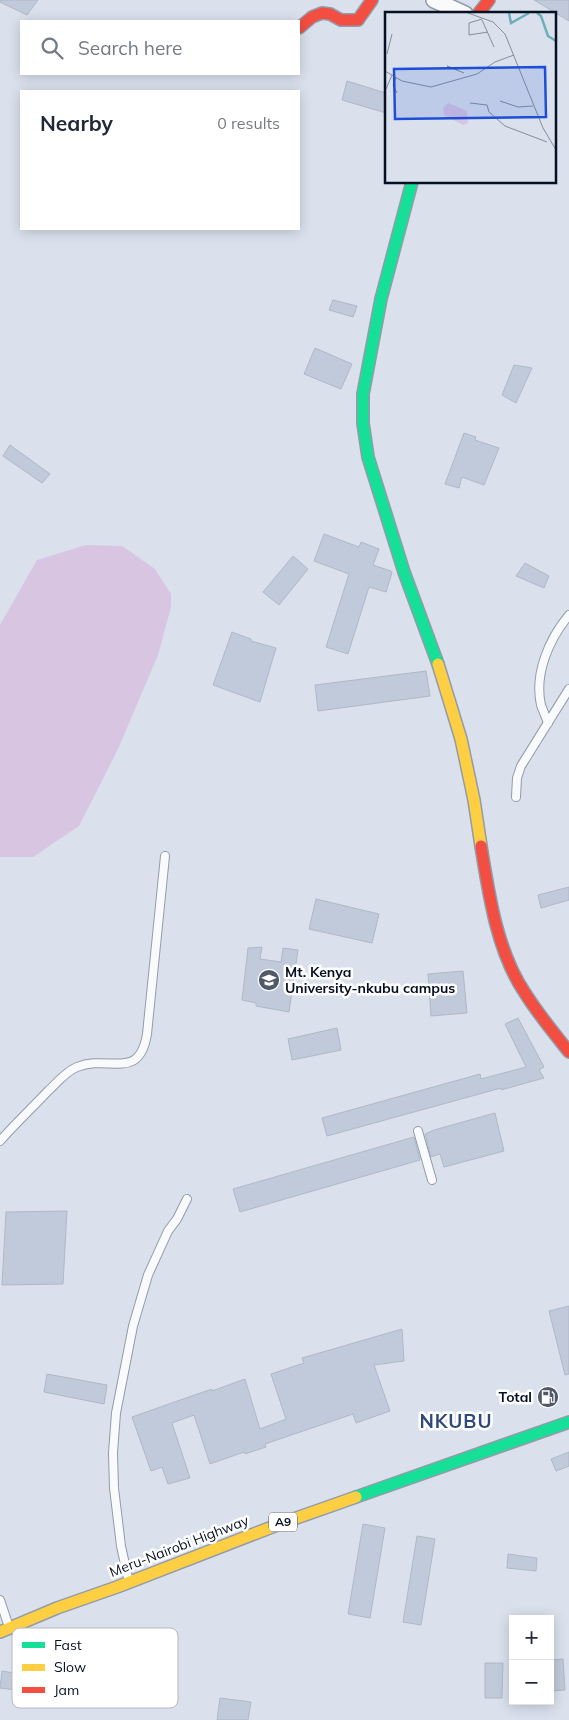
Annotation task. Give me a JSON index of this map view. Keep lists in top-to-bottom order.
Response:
{
  "streets": {
    "main road": ["A9", "Meru-Nairobi Highway"]
  },
  "districts": ["NKUBU"],
  "places": {
    "school or university": ["Mt. Kenya University-nkubu campus"],
    "fuel station": ["Total"]
  },
  "legend": ["Fast", "Slow", "Jam"],
  "page": {
    "search": "Search here",
    "heading": ["Nearby", "0 results"],
    "map_buttons": ["+", "−"]
  }
}
